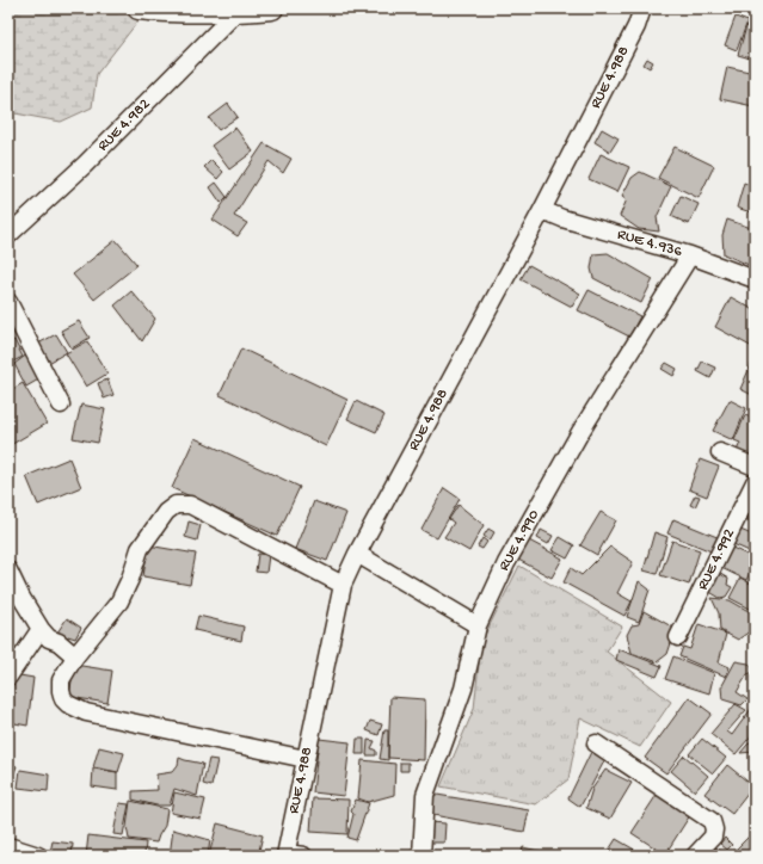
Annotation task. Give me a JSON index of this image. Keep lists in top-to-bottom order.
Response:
{
  "streets": {
    "street": [
      "RUE 4.988",
      "RUE 4.982",
      "RUE 4.936",
      "RUE 4.990",
      "RUE 4.992"
    ]
  },
  "crossings": [
    ["RUE 4.988", "RUE 4.936"],
    ["RUE 4.936", "RUE 4.990"]
  ]
}
